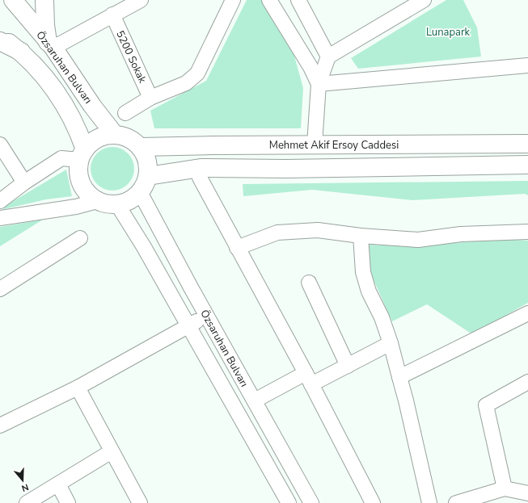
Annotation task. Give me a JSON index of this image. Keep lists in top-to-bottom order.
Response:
{
  "streets": {
    "main road": ["Özsaruhan Bulvarı", "Mehmet Akif Ersoy Caddesi"],
    "street": ["5200 Sokak"]
  },
  "crossings": [
    ["Özsaruhan Bulvarı", "Mehmet Akif Ersoy Caddesi"]
  ],
  "parks": ["Lunapark"],
  "north": "bottom"
}
